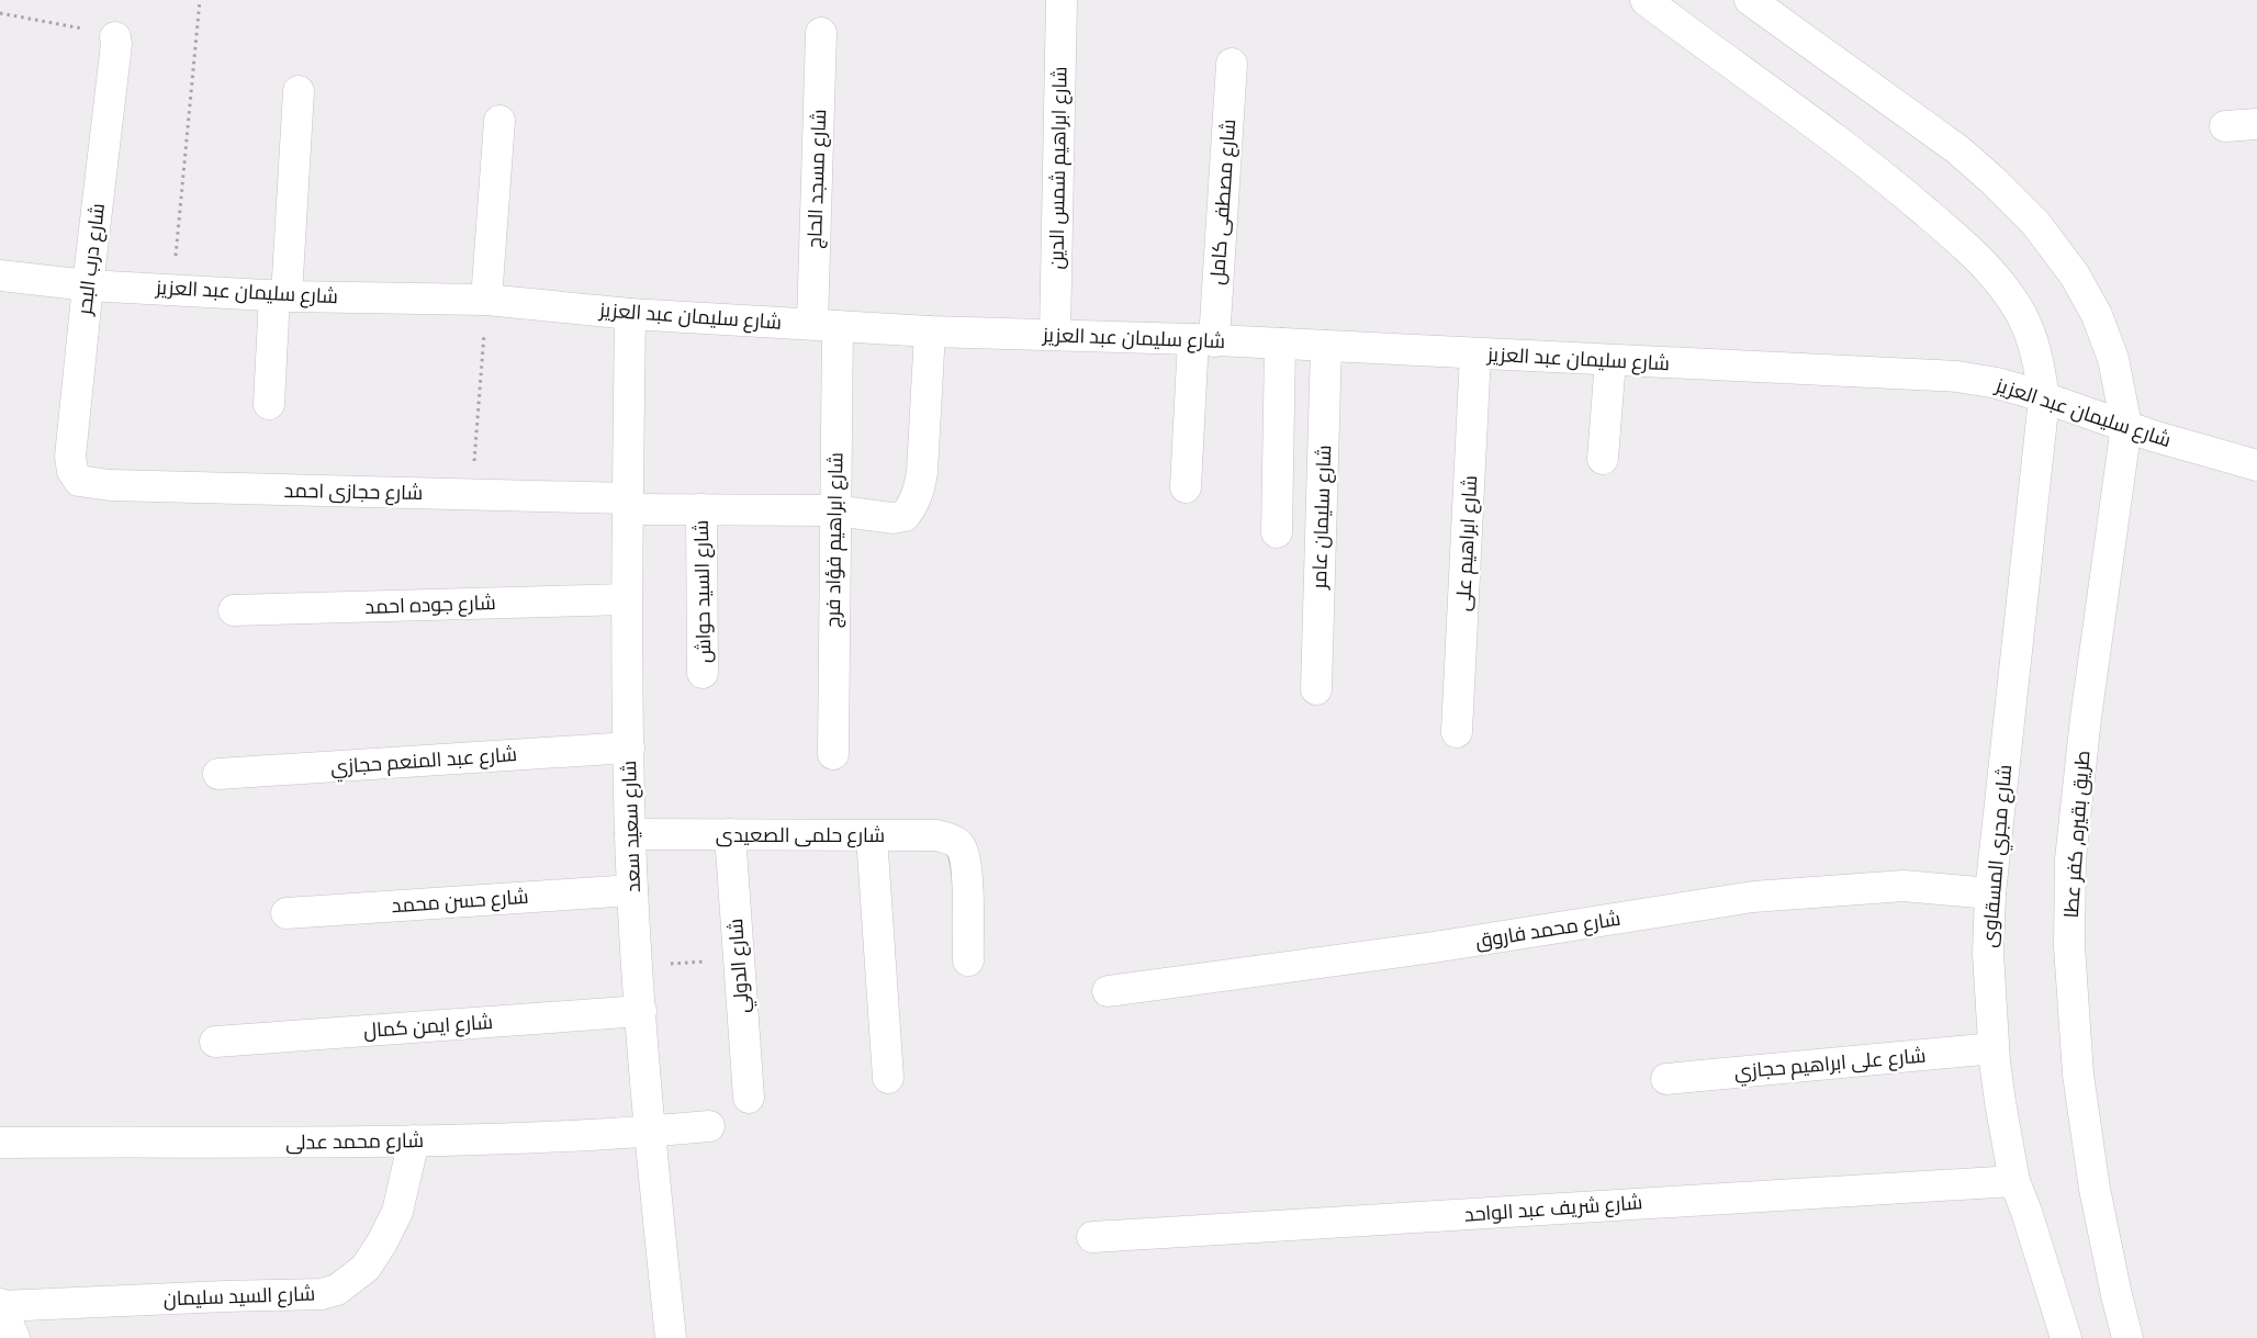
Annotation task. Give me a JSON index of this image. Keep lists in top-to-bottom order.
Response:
{
  "streets": {
    "street": [
      "شارع ابراهيم شمس الدين",
      "شارع مسجد الحاج",
      "شارع مصطفى كامل",
      "شارع درب البحر",
      "شارع سليمان عبد العزيز",
      "شارع حجازى احمد",
      "شارع سليمان عامر",
      "شارع ابراهيم فؤاد فرج",
      "شارع ابراهيم على",
      "شارع السيد حواش",
      "شارع جوده احمد",
      "شارع عبد المنعم حجازي",
      "شارع سعيد سعد",
      "طريق بقيره, كفر عطا",
      "شارع حلمى الصعيدى",
      "شارع مجري المسقاوى",
      "شارع حسن محمد",
      "شارع محمد فاروق",
      "شارع الدولي",
      "شارع ايمن كمال",
      "شارع على ابراهيم حجازي",
      "شارع محمد عدلى",
      "شارع شريف عبد الواحد",
      "شارع السيد سليمان"
    ]
  },
  "crossings": [
    ["شارع ابراهيم شمس الدين", "شارع سليمان عبد العزيز"],
    ["شارع مسجد الحاج", "شارع سليمان عبد العزيز"],
    ["شارع مسجد الحاج", "شارع ابراهيم فؤاد فرج"],
    ["شارع مصطفى كامل", "شارع سليمان عبد العزيز"],
    ["شارع درب البحر", "شارع سليمان عبد العزيز"],
    ["شارع درب البحر", "شارع حجازى احمد"],
    ["شارع سليمان عبد العزيز", "شارع حجازى احمد"],
    ["شارع سليمان عبد العزيز", "شارع سليمان عامر"],
    ["شارع سليمان عبد العزيز", "شارع ابراهيم فؤاد فرج"],
    ["شارع سليمان عبد العزيز", "شارع ابراهيم على"],
    ["شارع سليمان عبد العزيز", "شارع سعيد سعد"],
    ["شارع سليمان عبد العزيز", "طريق بقيره, كفر عطا"],
    ["شارع سليمان عبد العزيز", "شارع مجري المسقاوى"],
    ["شارع حجازى احمد", "شارع ابراهيم فؤاد فرج"],
    ["شارع حجازى احمد", "شارع السيد حواش"],
    ["شارع حجازى احمد", "شارع سعيد سعد"],
    ["شارع جوده احمد", "شارع سعيد سعد"],
    ["شارع عبد المنعم حجازي", "شارع سعيد سعد"],
    ["شارع سعيد سعد", "شارع حلمى الصعيدى"],
    ["شارع سعيد سعد", "شارع حسن محمد"],
    ["شارع سعيد سعد", "شارع ايمن كمال"],
    ["شارع سعيد سعد", "شارع محمد عدلى"],
    ["شارع حلمى الصعيدى", "شارع الدولي"],
    ["شارع مجري المسقاوى", "شارع محمد فاروق"],
    ["شارع مجري المسقاوى", "شارع على ابراهيم حجازي"],
    ["شارع مجري المسقاوى", "شارع شريف عبد الواحد"],
    ["شارع محمد عدلى", "شارع السيد سليمان"]
  ]
}
